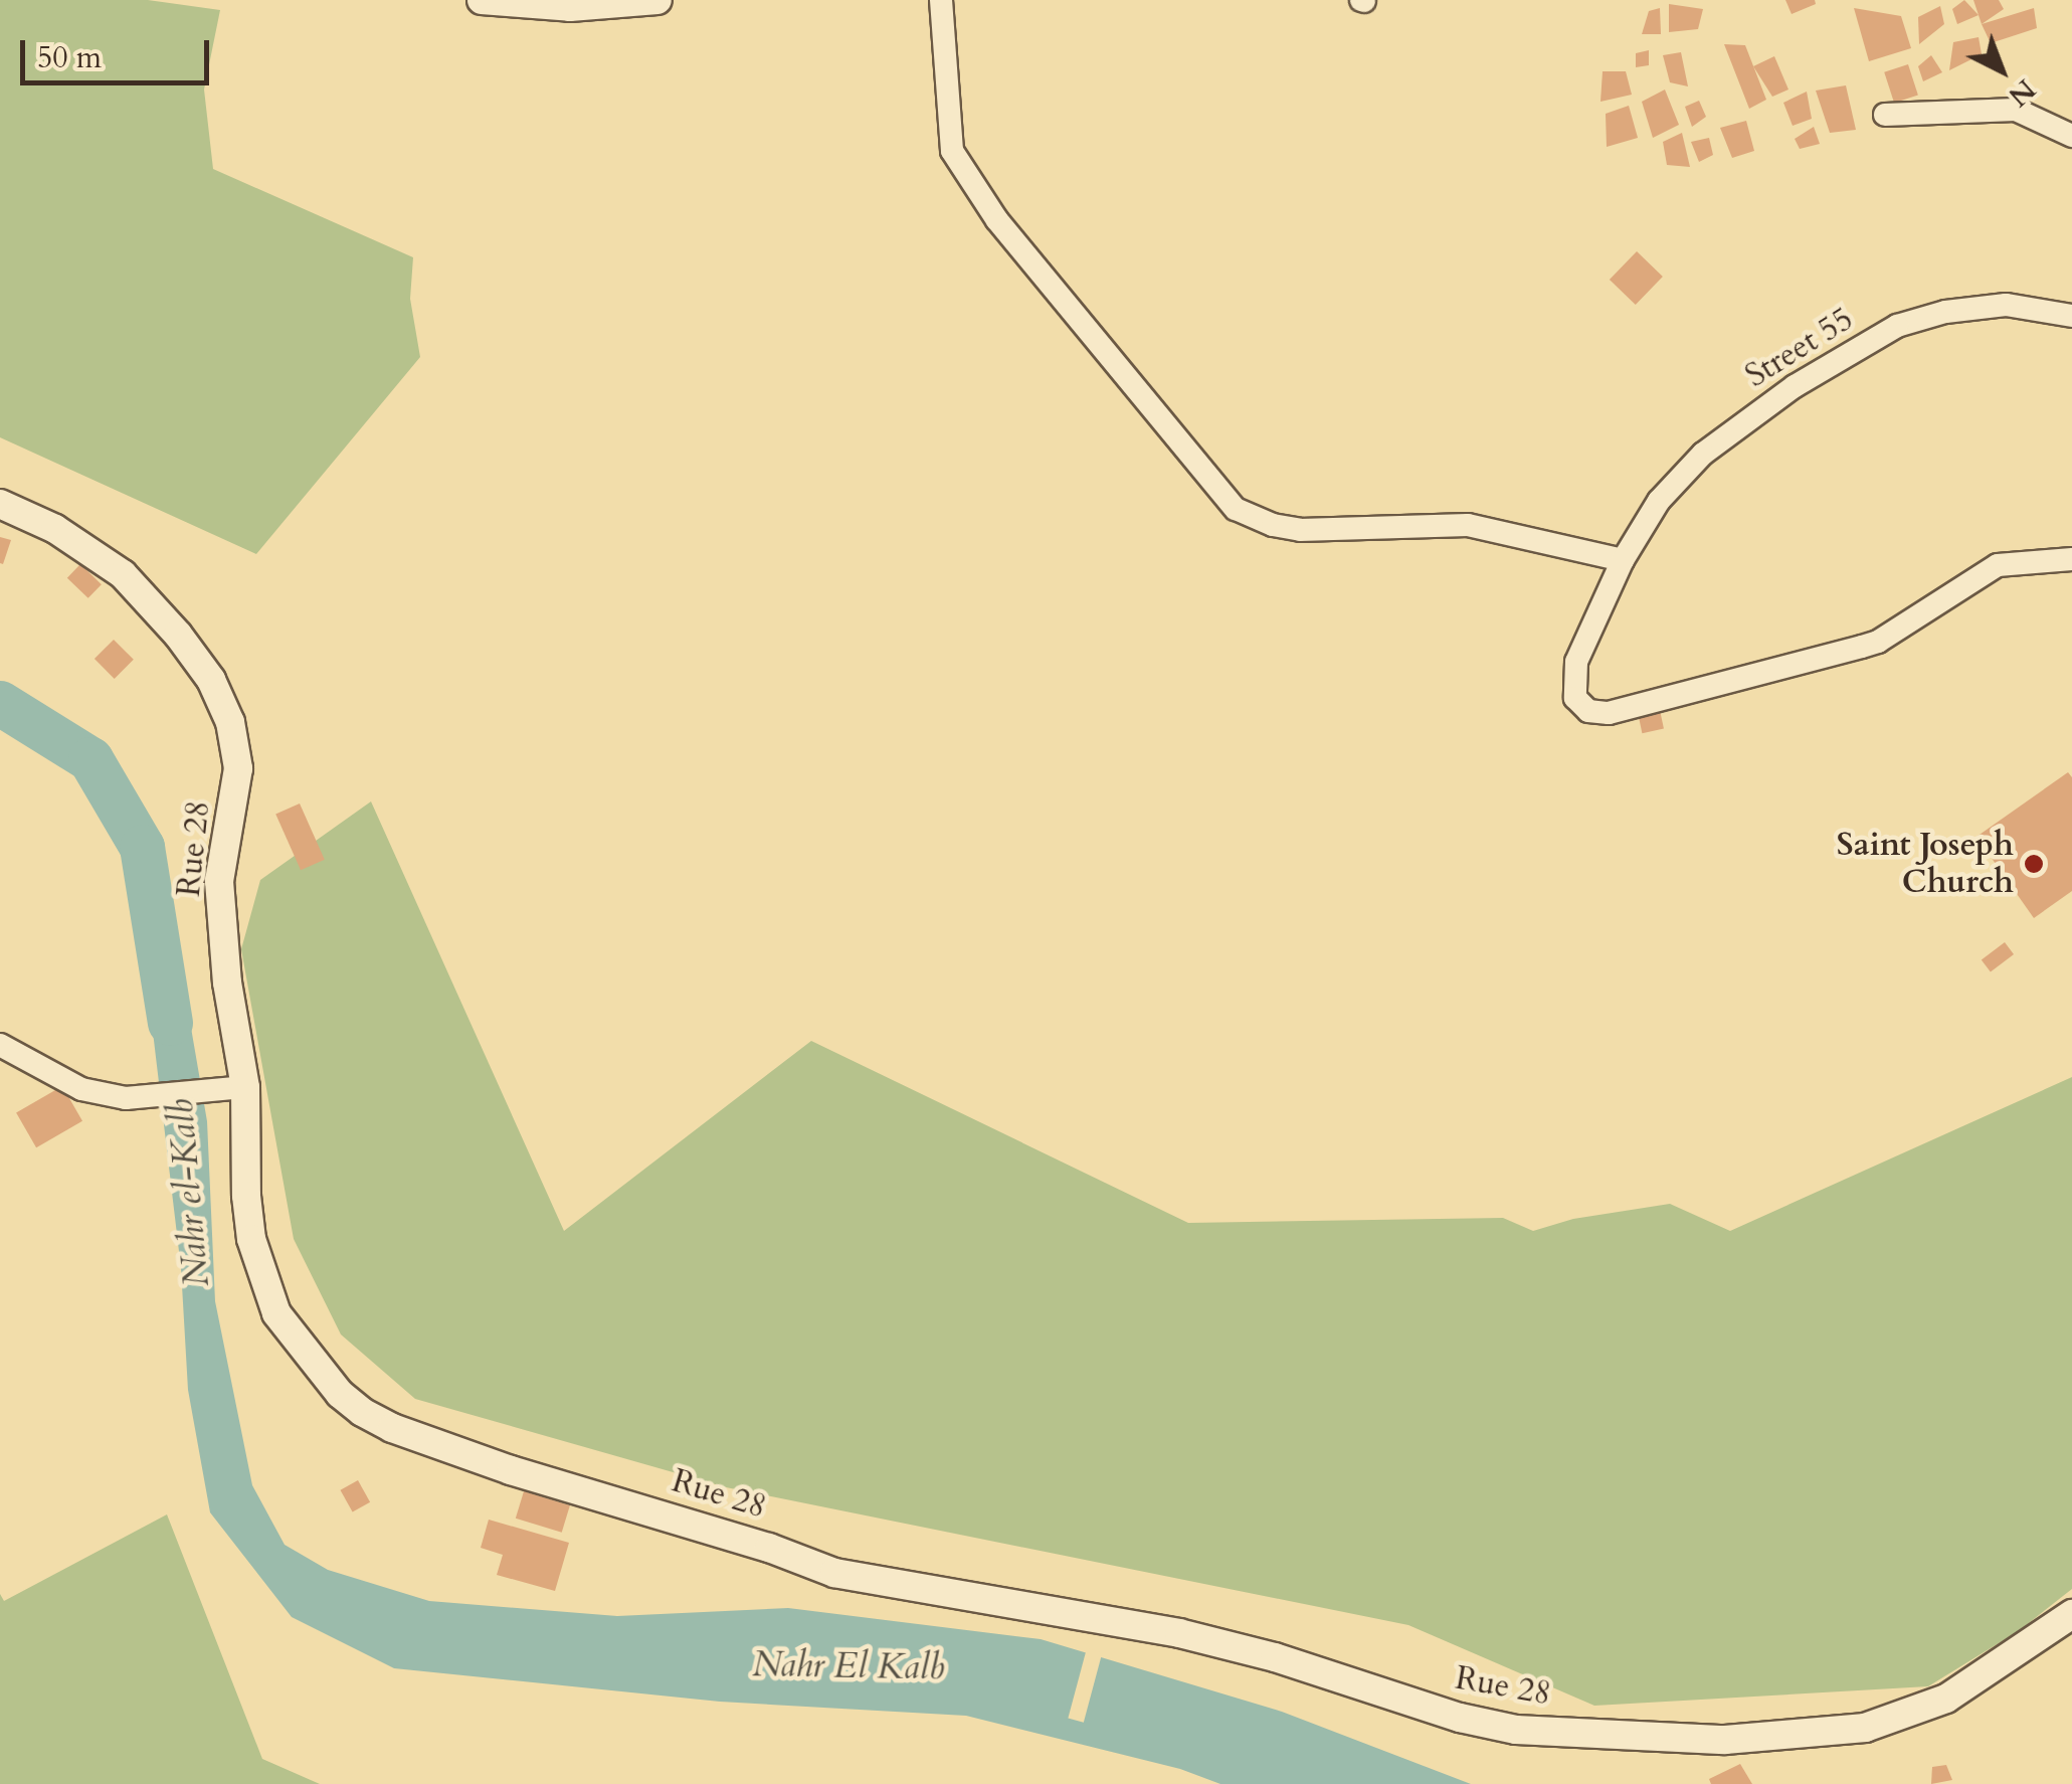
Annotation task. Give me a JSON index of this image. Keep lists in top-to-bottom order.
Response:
{
  "streets": {
    "street": ["Street 55", "Rue 28"]
  },
  "water": ["Nahr el-Kalb", "Nahr El Kalb"],
  "places": ["Saint Joseph Church"],
  "scale_bar": "50 m",
  "north": "bottom right"
}
